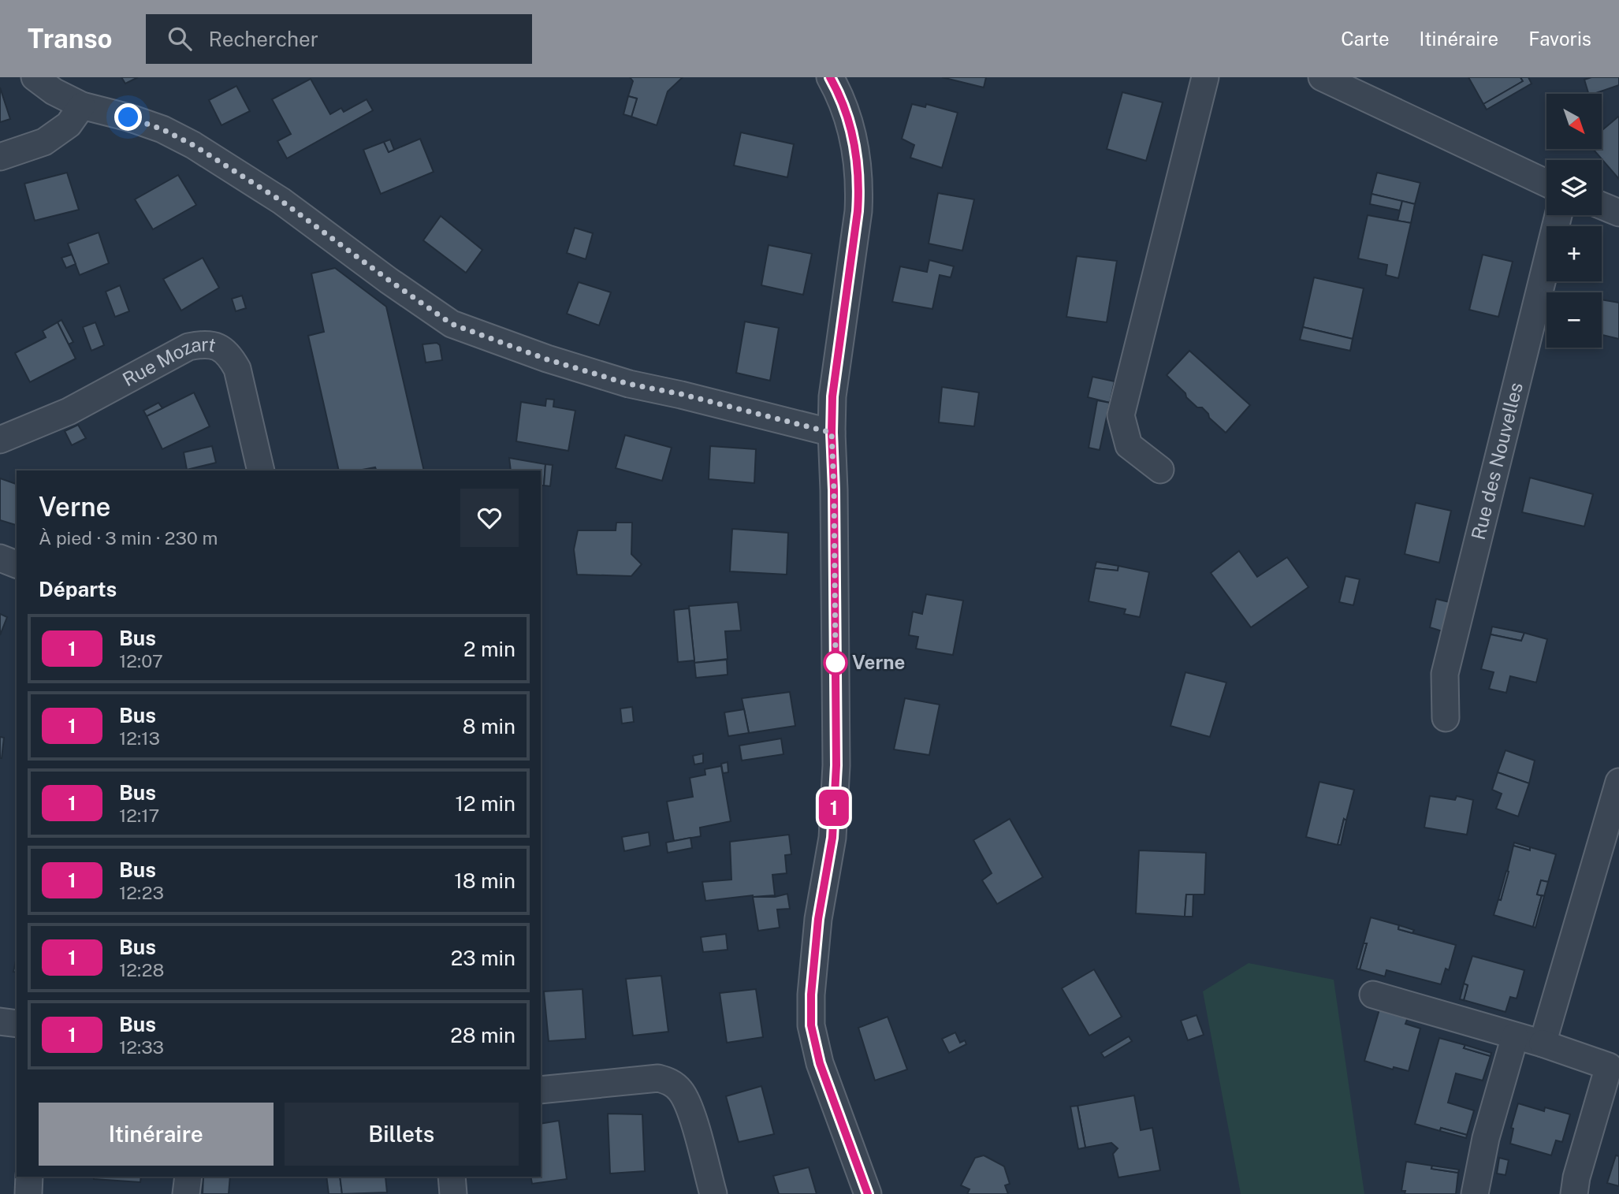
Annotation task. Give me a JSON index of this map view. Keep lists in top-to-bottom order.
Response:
{
  "streets": {
    "street": ["Rue Mozart", "Rue des Nouvelles"]
  },
  "places": ["Verne"],
  "lines": ["bus line 1"],
  "north": "bottom right",
  "page": {
    "header": "Transo",
    "search": "Rechercher",
    "nav": ["Carte", "Itinéraire", "Favoris"],
    "on_map": "1",
    "map_buttons": ["+", "−"],
    "heading": [
      ["Verne", "À pied · 3 min · 230 m"],
      "Départs"
    ],
    "list": [
      {
        "mark": "1",
        "name": "Bus",
        "note": "12:07",
        "value": "2 min"
      },
      {
        "mark": "1",
        "name": "Bus",
        "note": "12:13",
        "value": "8 min"
      },
      {
        "mark": "1",
        "name": "Bus",
        "note": "12:17",
        "value": "12 min"
      },
      {
        "mark": "1",
        "name": "Bus",
        "note": "12:23",
        "value": "18 min"
      },
      {
        "mark": "1",
        "name": "Bus",
        "note": "12:28",
        "value": "23 min"
      },
      {
        "mark": "1",
        "name": "Bus",
        "note": "12:33",
        "value": "28 min"
      }
    ],
    "buttons": ["Itinéraire", "Billets"]
  }
}
